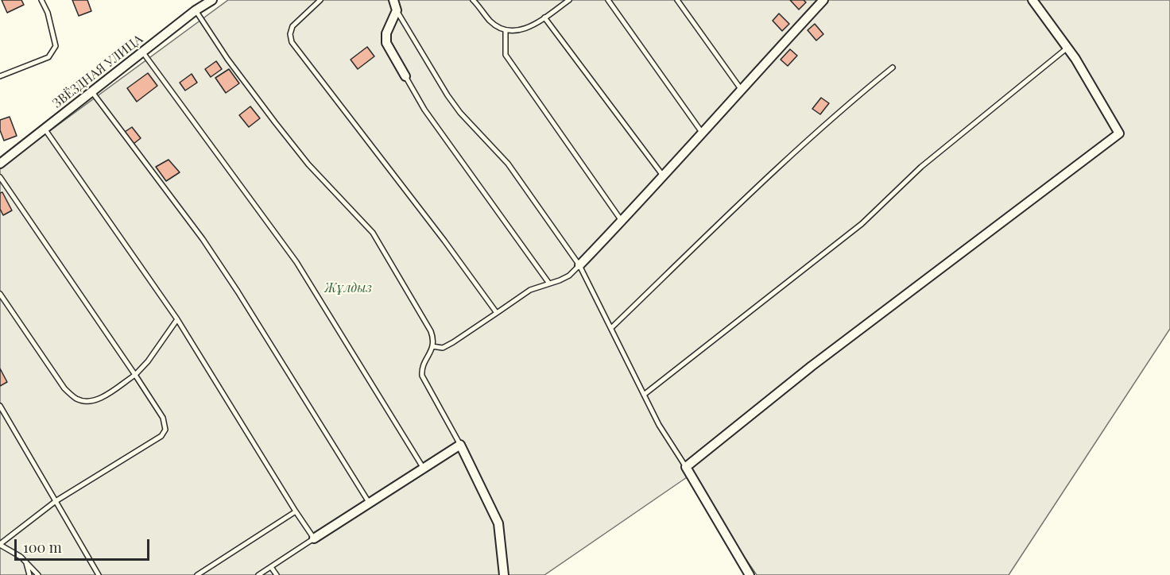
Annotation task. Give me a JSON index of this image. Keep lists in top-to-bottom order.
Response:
{
  "streets": {
    "street": ["ЗВЁЗДНАЯ УЛИЦА"]
  },
  "parks": ["Жұлдыз"],
  "scale_bar": "100 m"
}
